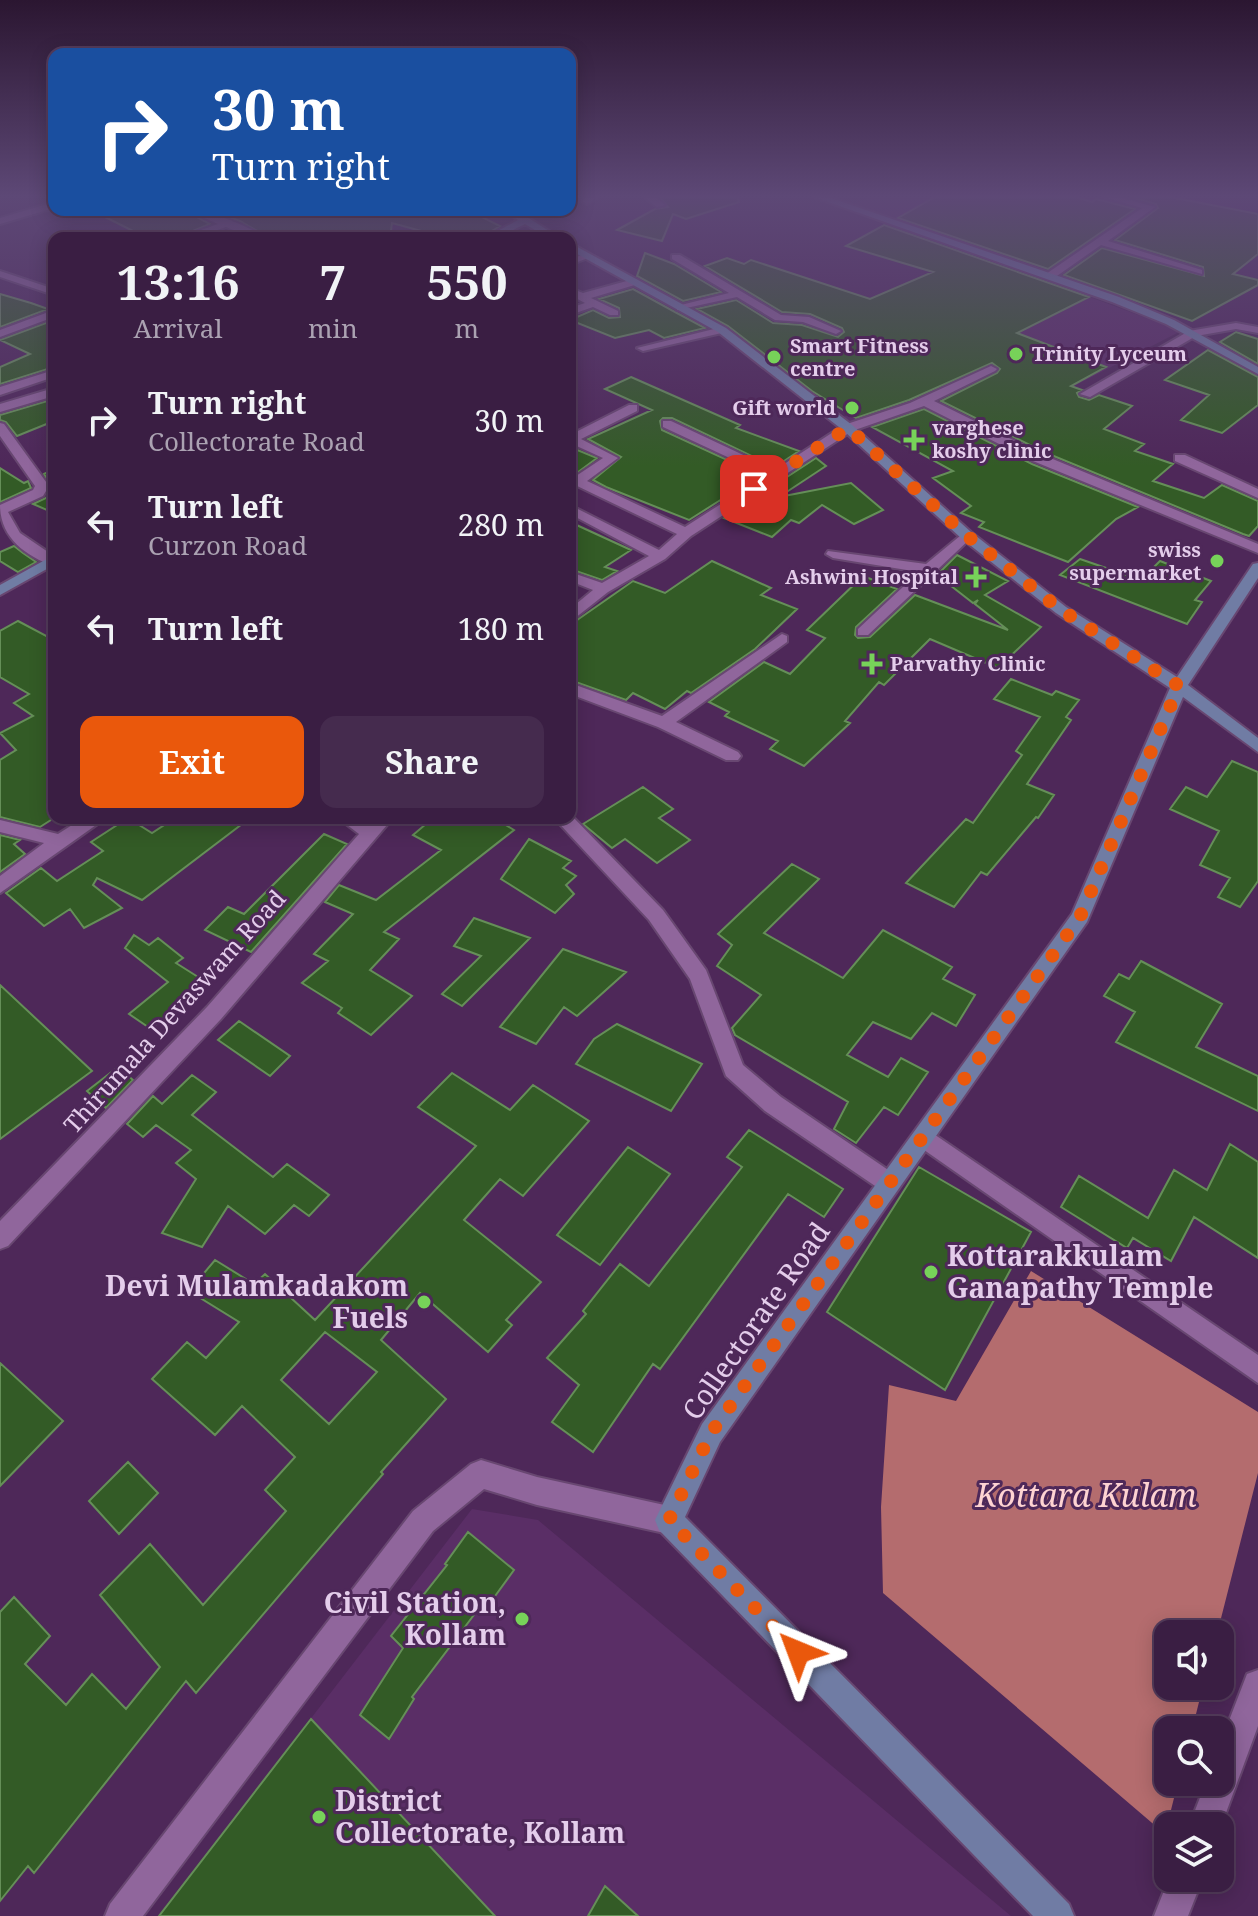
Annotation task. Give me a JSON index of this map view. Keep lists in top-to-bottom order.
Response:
{
  "streets": {
    "main road": ["Collectorate Road"],
    "street": ["Thirumala Devaswam Road"]
  },
  "water": ["Kottara Kulam"],
  "places": {
    "other": [
      "Trinity Lyceum",
      "Smart Fitness centre",
      "Gift world",
      "swiss supermarket",
      "Kottarakkulam Ganapathy Temple",
      "Devi Mulamkadakom Fuels",
      "Civil Station, Kollam",
      "District Collectorate, Kollam"
    ],
    "health": ["varghese koshy clinic", "Ashwini Hospital", "Parvathy Clinic"]
  },
  "page": {
    "turn": ["30 m", "Turn right"],
    "eta": [
      "13:16",
      "Arrival",
      "7",
      "min",
      "550",
      "m"
    ],
    "list": [
      {
        "name": "Turn right",
        "note": "Collectorate Road",
        "value": "30 m"
      },
      {
        "name": "Turn left",
        "note": "Curzon Road",
        "value": "280 m"
      },
      {
        "name": "Turn left",
        "value": "180 m"
      }
    ],
    "buttons": ["Exit", "Share"]
  }
}
